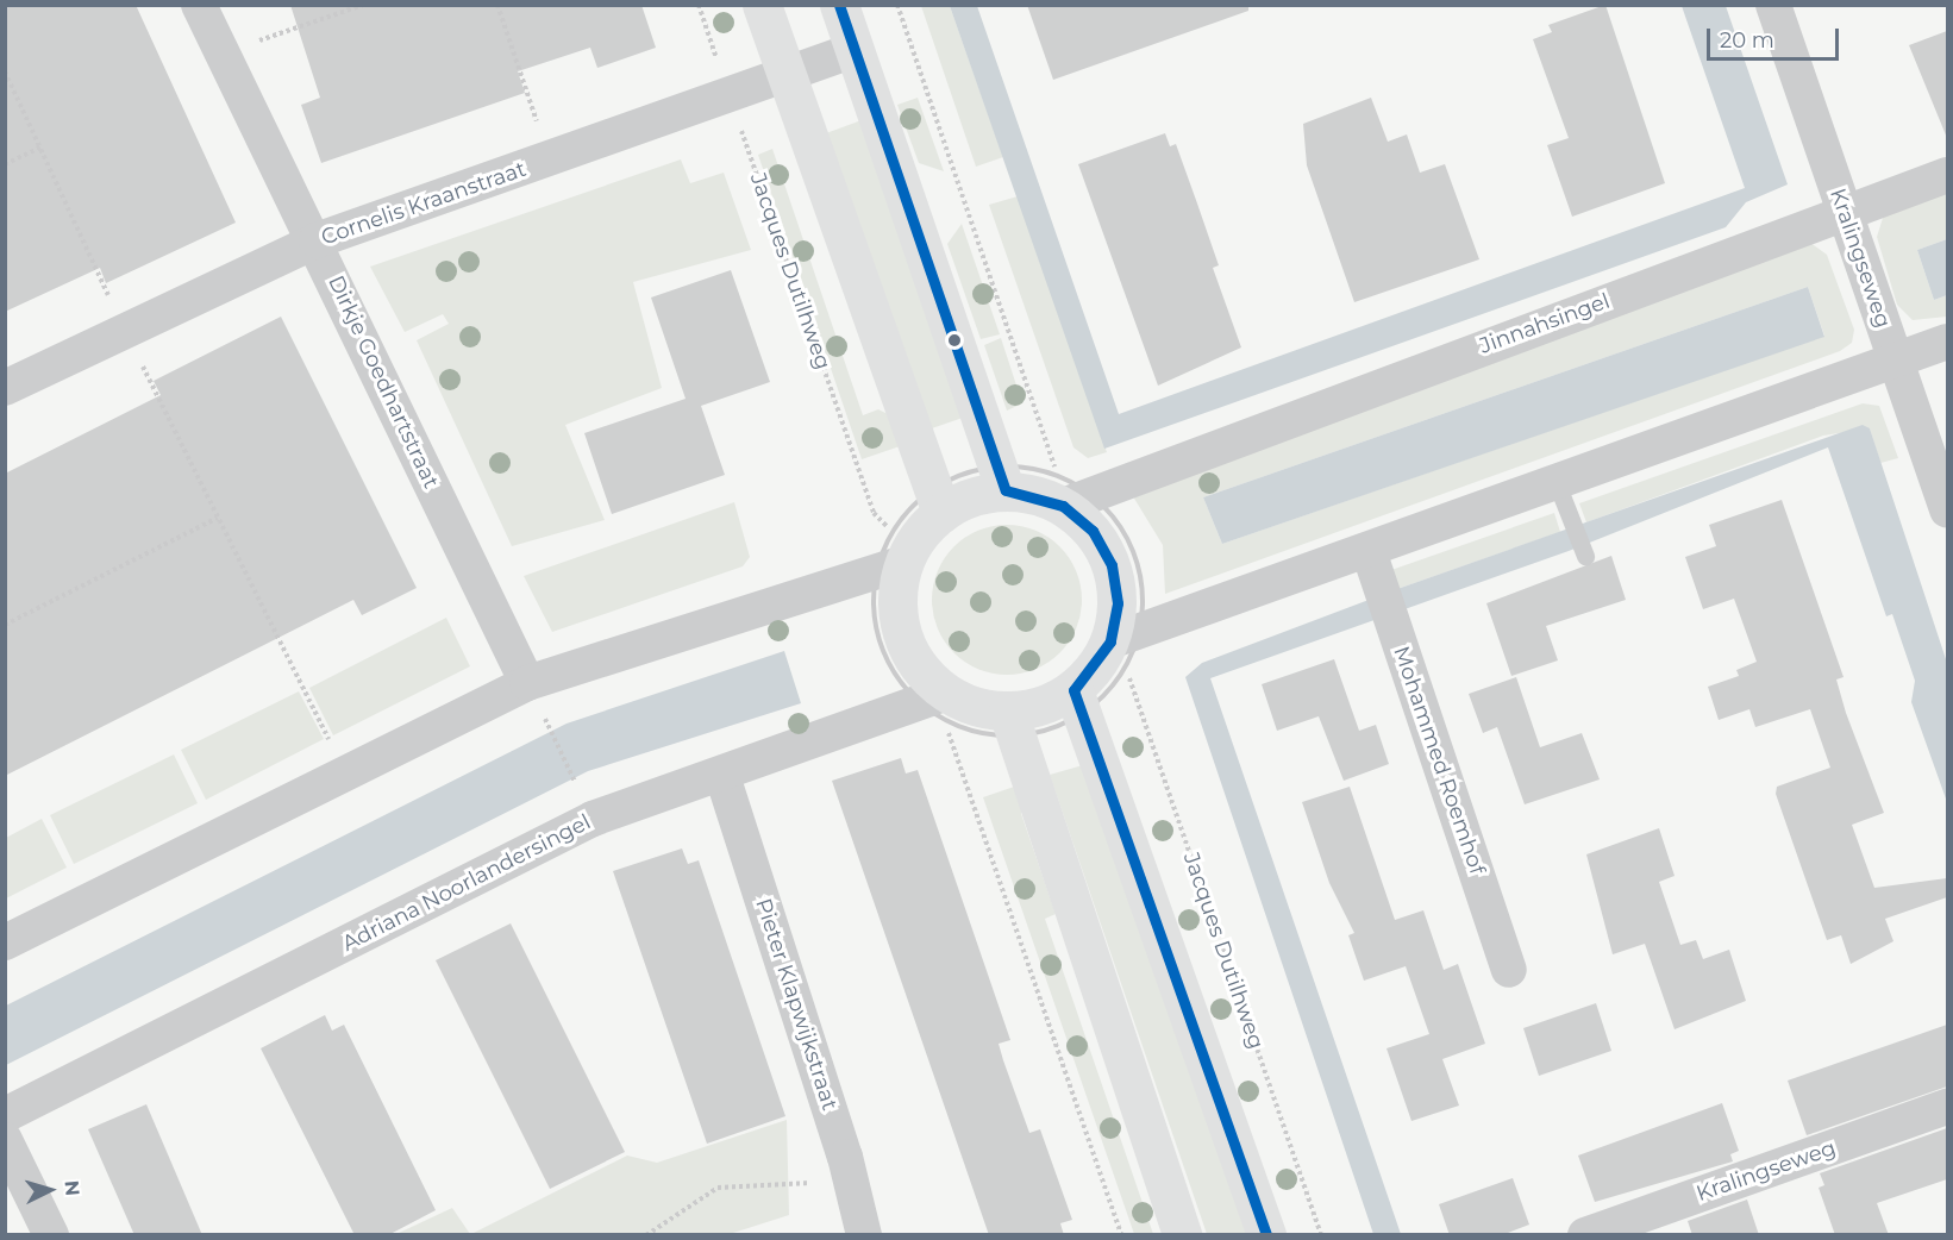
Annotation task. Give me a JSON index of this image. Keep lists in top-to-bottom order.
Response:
{
  "streets": {
    "street": [
      "Cornelis Kraanstraat",
      "Kralingseweg",
      "Jinnahsingel",
      "Dirkje Goedhartstraat",
      "Mohammed Roemhof",
      "Adriana Noorlandersingel",
      "Pieter Klapwijkstraat"
    ],
    "path": ["Jacques Dutilhweg"]
  },
  "crossings": [
    ["Cornelis Kraanstraat", "Jacques Dutilhweg"],
    ["Cornelis Kraanstraat", "Dirkje Goedhartstraat"],
    ["Kralingseweg", "Jinnahsingel"],
    ["Jacques Dutilhweg", "Jinnahsingel"],
    ["Jacques Dutilhweg", "Adriana Noorlandersingel"],
    ["Jinnahsingel", "Adriana Noorlandersingel"],
    ["Adriana Noorlandersingel", "Pieter Klapwijkstraat"]
  ],
  "scale_bar": "20 m",
  "north": "right"
}
